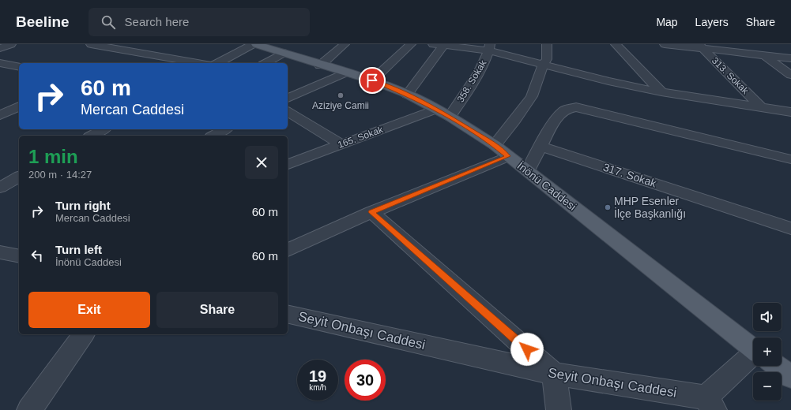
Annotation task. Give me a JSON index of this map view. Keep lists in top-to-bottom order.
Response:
{
  "streets": {
    "main road": ["İnönü Caddesi"],
    "street": [
      "313. Sokak",
      "358. Sokak",
      "165. Sokak",
      "317. Sokak",
      "Seyit Onbaşı Caddesi"
    ]
  },
  "crossings": [
    ["358. Sokak", "İnönü Caddesi"],
    ["165. Sokak", "İnönü Caddesi"]
  ],
  "places": ["Aziziye Camii", "MHP Esenler İlçe Başkanlığı"],
  "page": {
    "header": "Beeline",
    "search": "Search here",
    "nav": ["Map", "Layers", "Share"],
    "turn": ["60 m", "Mercan Caddesi"],
    "heading": ["1 min", "200 m · 14:27"],
    "list": [
      {
        "name": "Turn right",
        "note": "Mercan Caddesi",
        "value": "60 m"
      },
      {
        "name": "Turn left",
        "note": "İnönü Caddesi",
        "value": "60 m"
      }
    ],
    "buttons": ["Exit", "Share"],
    "map_buttons": ["+", "−"],
    "speed": "19 km/h",
    "limit": "30"
  }
}
